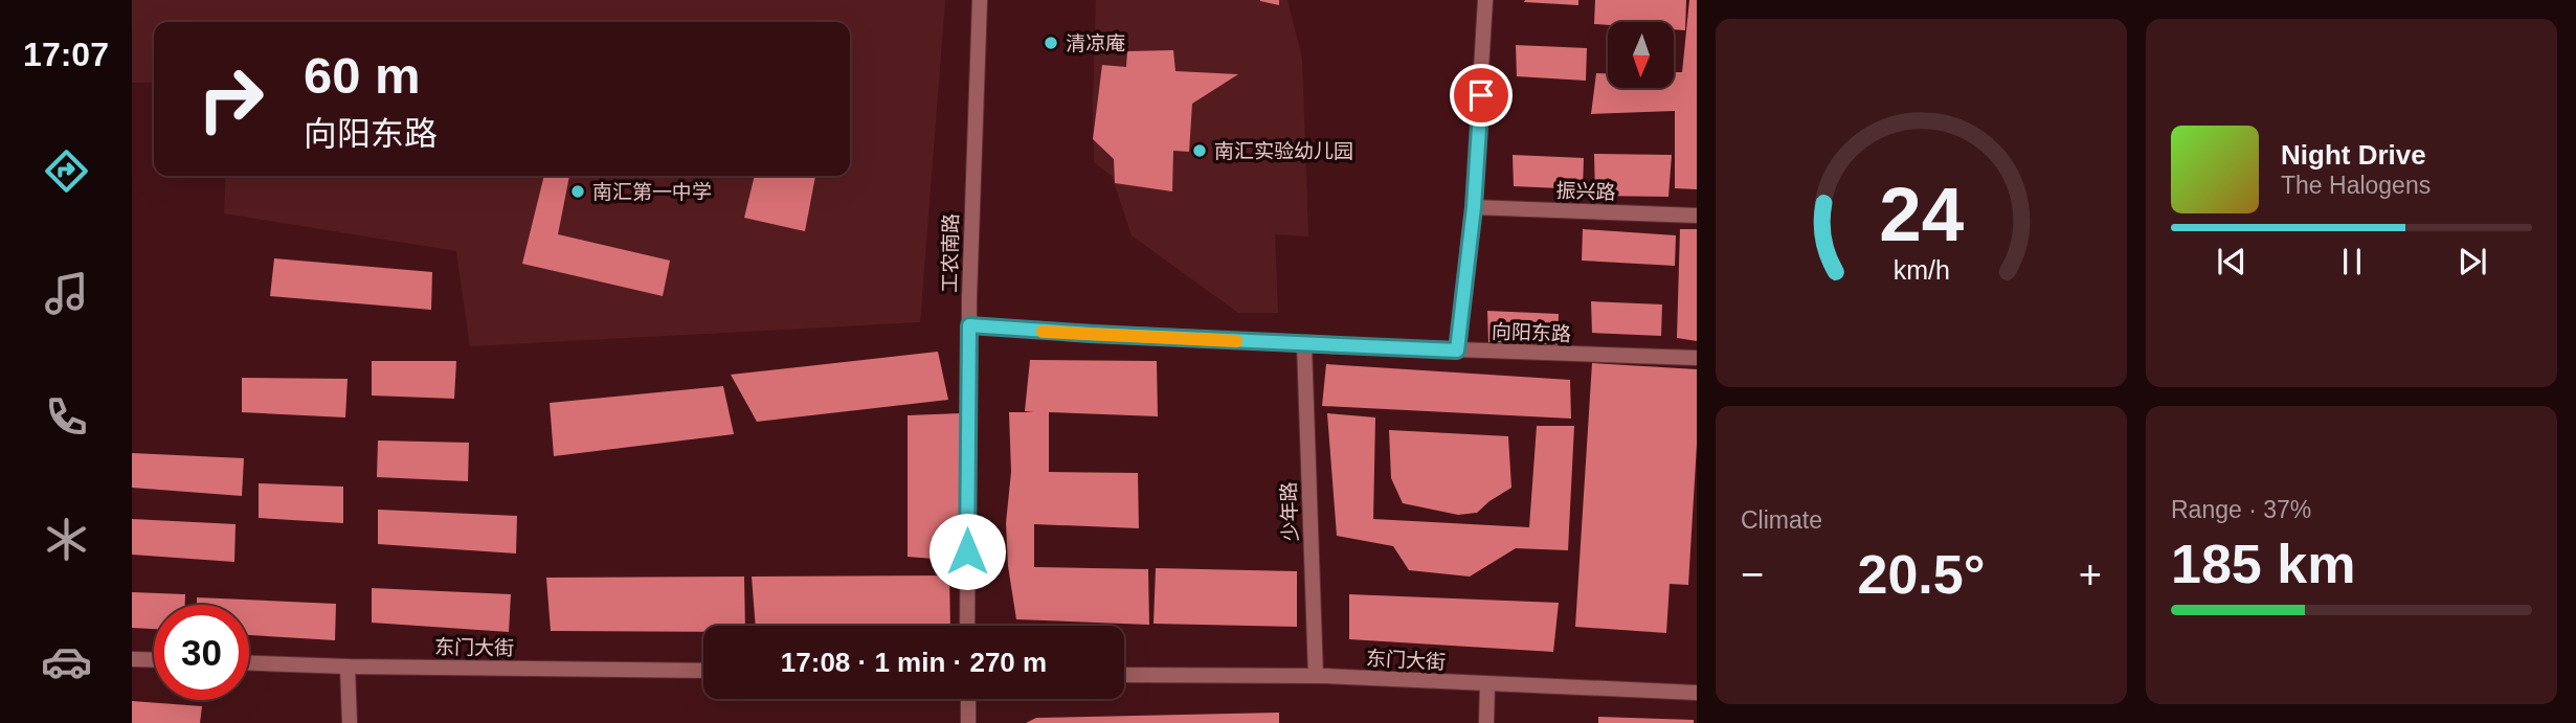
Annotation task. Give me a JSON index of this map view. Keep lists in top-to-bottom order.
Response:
{
  "streets": {
    "street": [
      "振兴路",
      "工农南路",
      "向阳东路",
      "少年路",
      "东门大街"
    ]
  },
  "crossings": [
    ["工农南路", "向阳东路"],
    ["向阳东路", "少年路"],
    ["少年路", "东门大街"]
  ],
  "places": ["清凉庵", "南汇实验幼儿园", "南汇第一中学"],
  "north": "bottom",
  "page": {
    "tabs": "17:07",
    "turn": ["60 m", "向阳东路"],
    "song": ["Night Drive", "The Halogens"],
    "tile": [
      "Climate",
      ["Range · 37%", "185 km"]
    ],
    "heat": ["−", "20.5°", "+"],
    "limit": "30",
    "trip": "17:08 · 1 min · 270 m",
    "gauge": ["24", "km/h"]
  }
}
